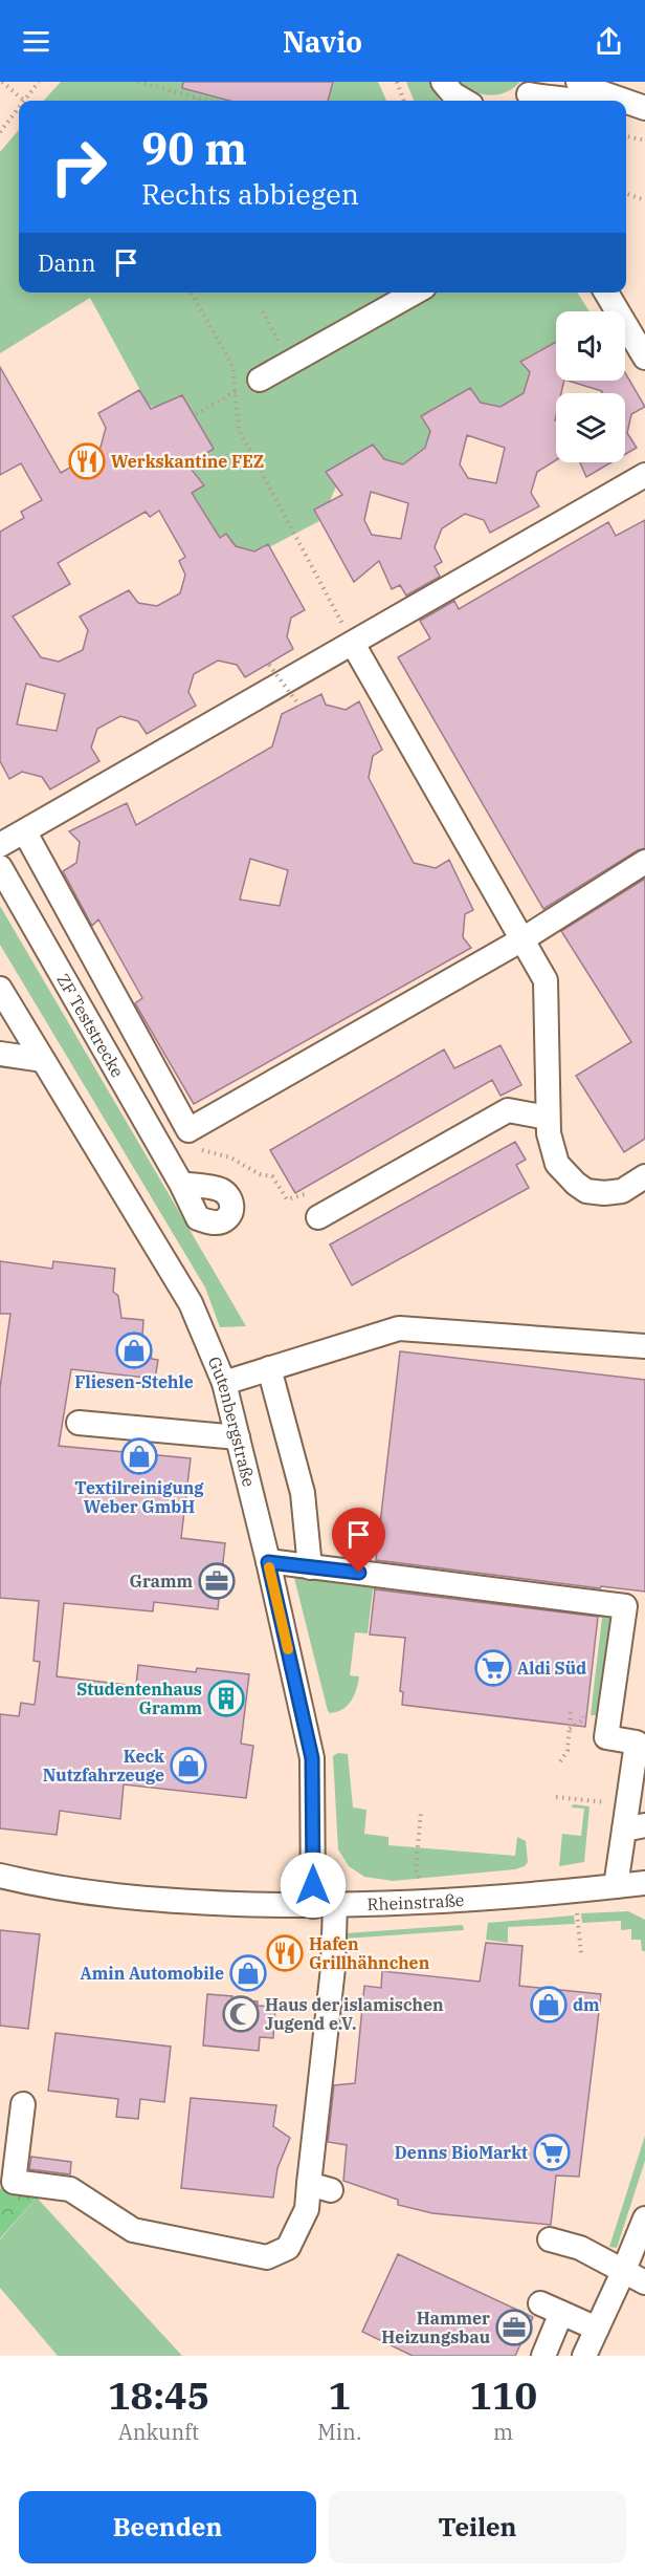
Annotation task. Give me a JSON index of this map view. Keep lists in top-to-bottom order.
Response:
{
  "streets": {
    "street": ["ZF Teststrecke", "Gutenbergstraße", "Rheinstraße"]
  },
  "crossings": [
    ["Gutenbergstraße", "Rheinstraße"]
  ],
  "places": {
    "restaurant": ["Werkskantine FEZ", "Hafen Grillhähnchen"],
    "shop": [
      "Fliesen-Stehle",
      "Textilreinigung Weber GmbH",
      "Keck Nutzfahrzeuge",
      "Amin Automobile",
      "dm"
    ],
    "office": ["Gramm", "Hammer Heizungsbau"],
    "supermarket": ["Aldi Süd", "Denns BioMarkt"],
    "building": ["Studentenhaus Gramm"],
    "mosque": ["Haus der islamischen Jugend e.V."]
  },
  "page": {
    "header": "Navio",
    "turn": ["90 m", "Rechts abbiegen"],
    "then": "Dann",
    "eta": [
      "18:45",
      "Ankunft",
      "1",
      "Min.",
      "110",
      "m"
    ],
    "buttons": ["Beenden", "Teilen"]
  }
}
